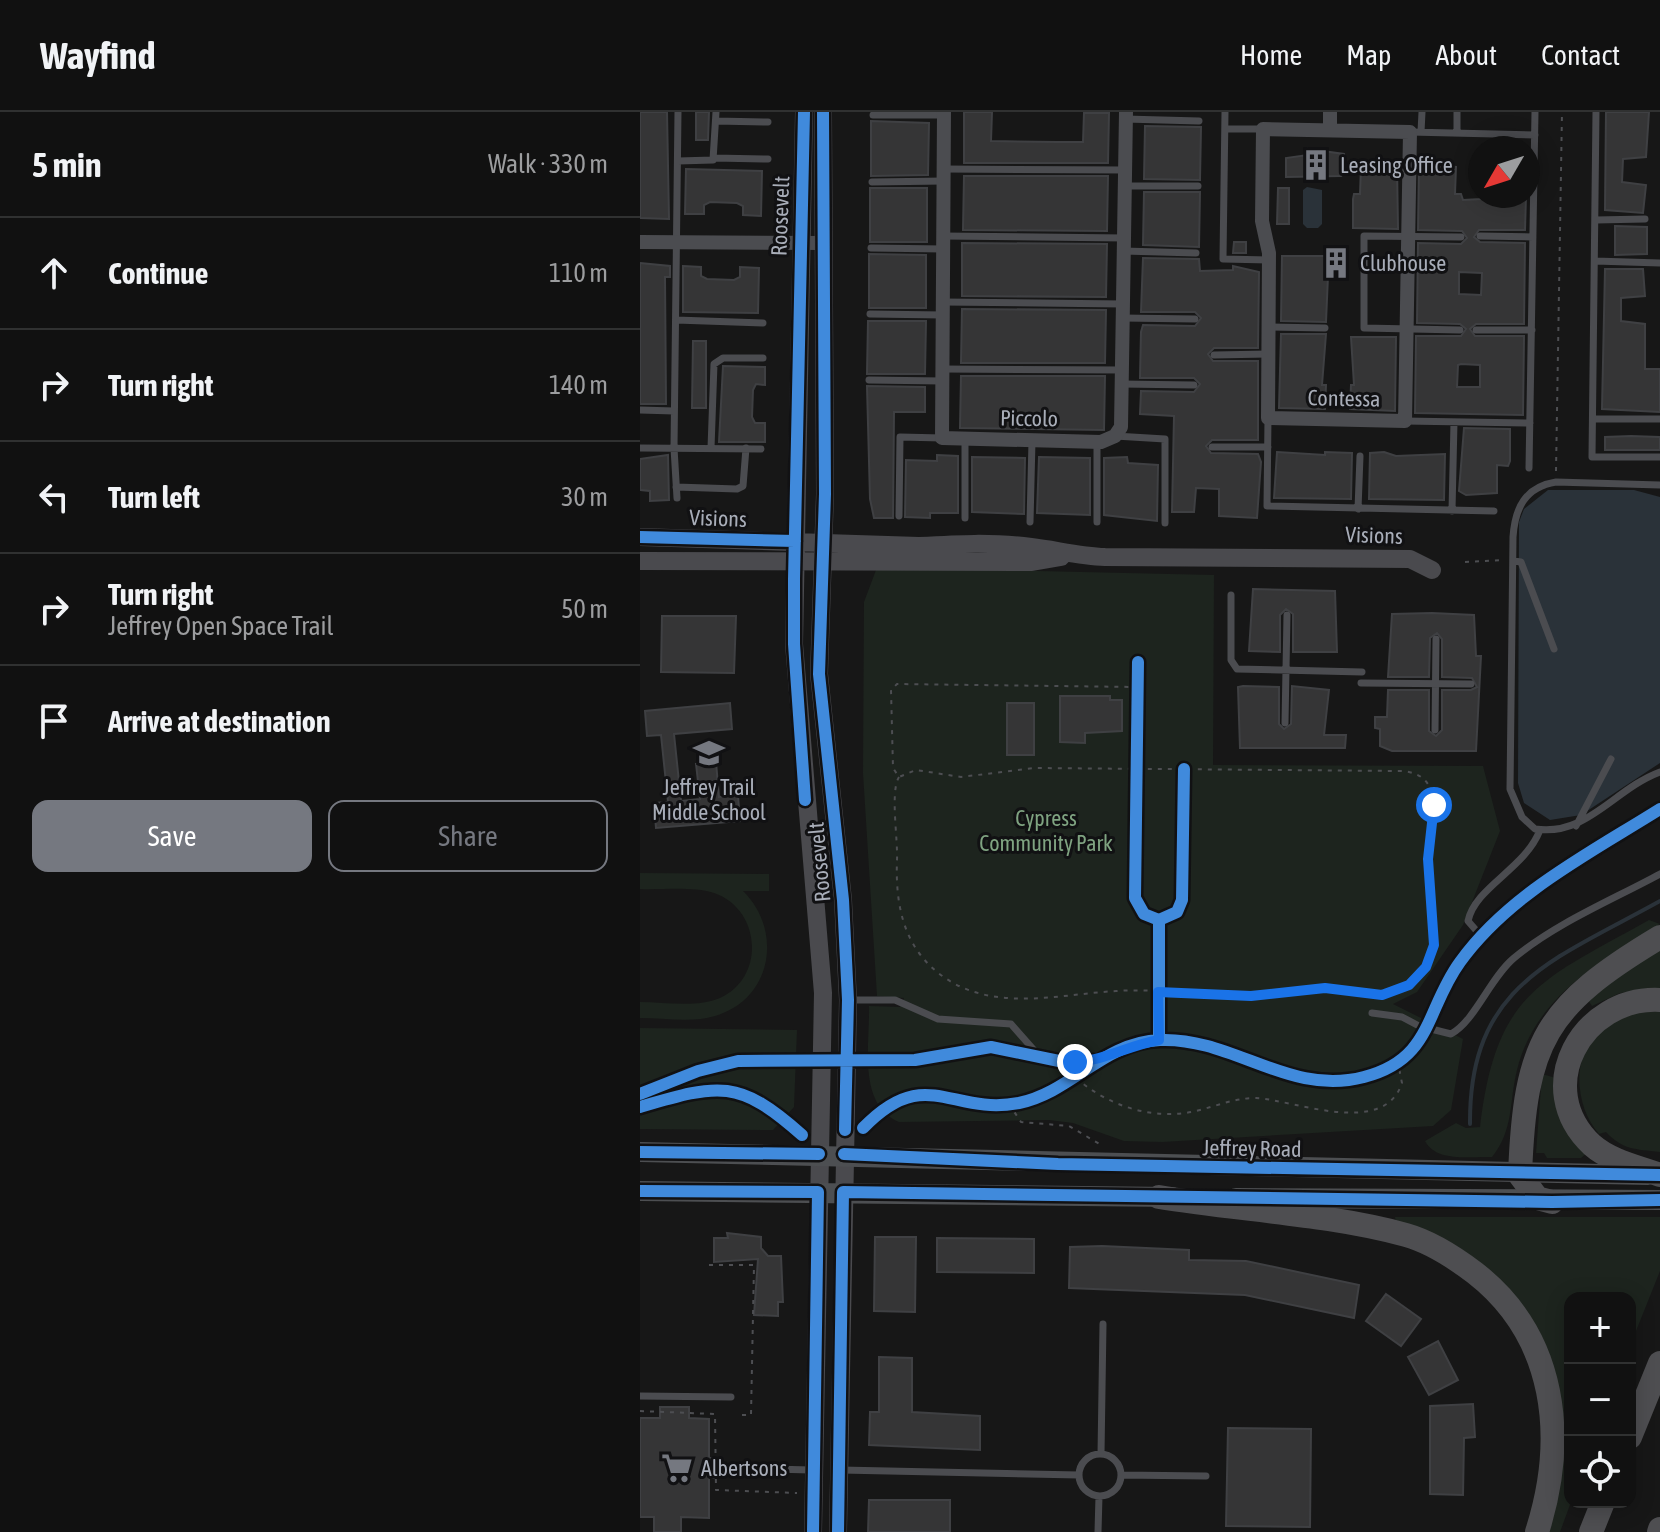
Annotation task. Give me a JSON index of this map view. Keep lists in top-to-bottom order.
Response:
{
  "streets": {
    "main road": ["Jeffrey Road"],
    "street": [
      "Roosevelt",
      "Contessa",
      "Piccolo",
      "Visions"
    ]
  },
  "crossings": [
    ["Roosevelt", "Visions"],
    ["Roosevelt", "Jeffrey Road"]
  ],
  "parks": ["Cypress Community Park"],
  "places": {
    "building": ["Leasing Office", "Clubhouse"],
    "school or university": ["Jeffrey Trail Middle School"],
    "supermarket": ["Albertsons"]
  },
  "north": "bottom left",
  "page": {
    "header": "Wayfind",
    "nav": [
      "Home",
      "Map",
      "About",
      "Contact"
    ],
    "heading": ["5 min", "Walk · 330 m"],
    "list": [
      ["Continue", "110 m"],
      ["Turn right", "140 m"],
      ["Turn left", "30 m"],
      ["Turn right", "Jeffrey Open Space Trail", "50 m"],
      "Arrive at destination"
    ],
    "buttons": ["Save", "Share"],
    "map_buttons": ["+", "−"]
  }
}
